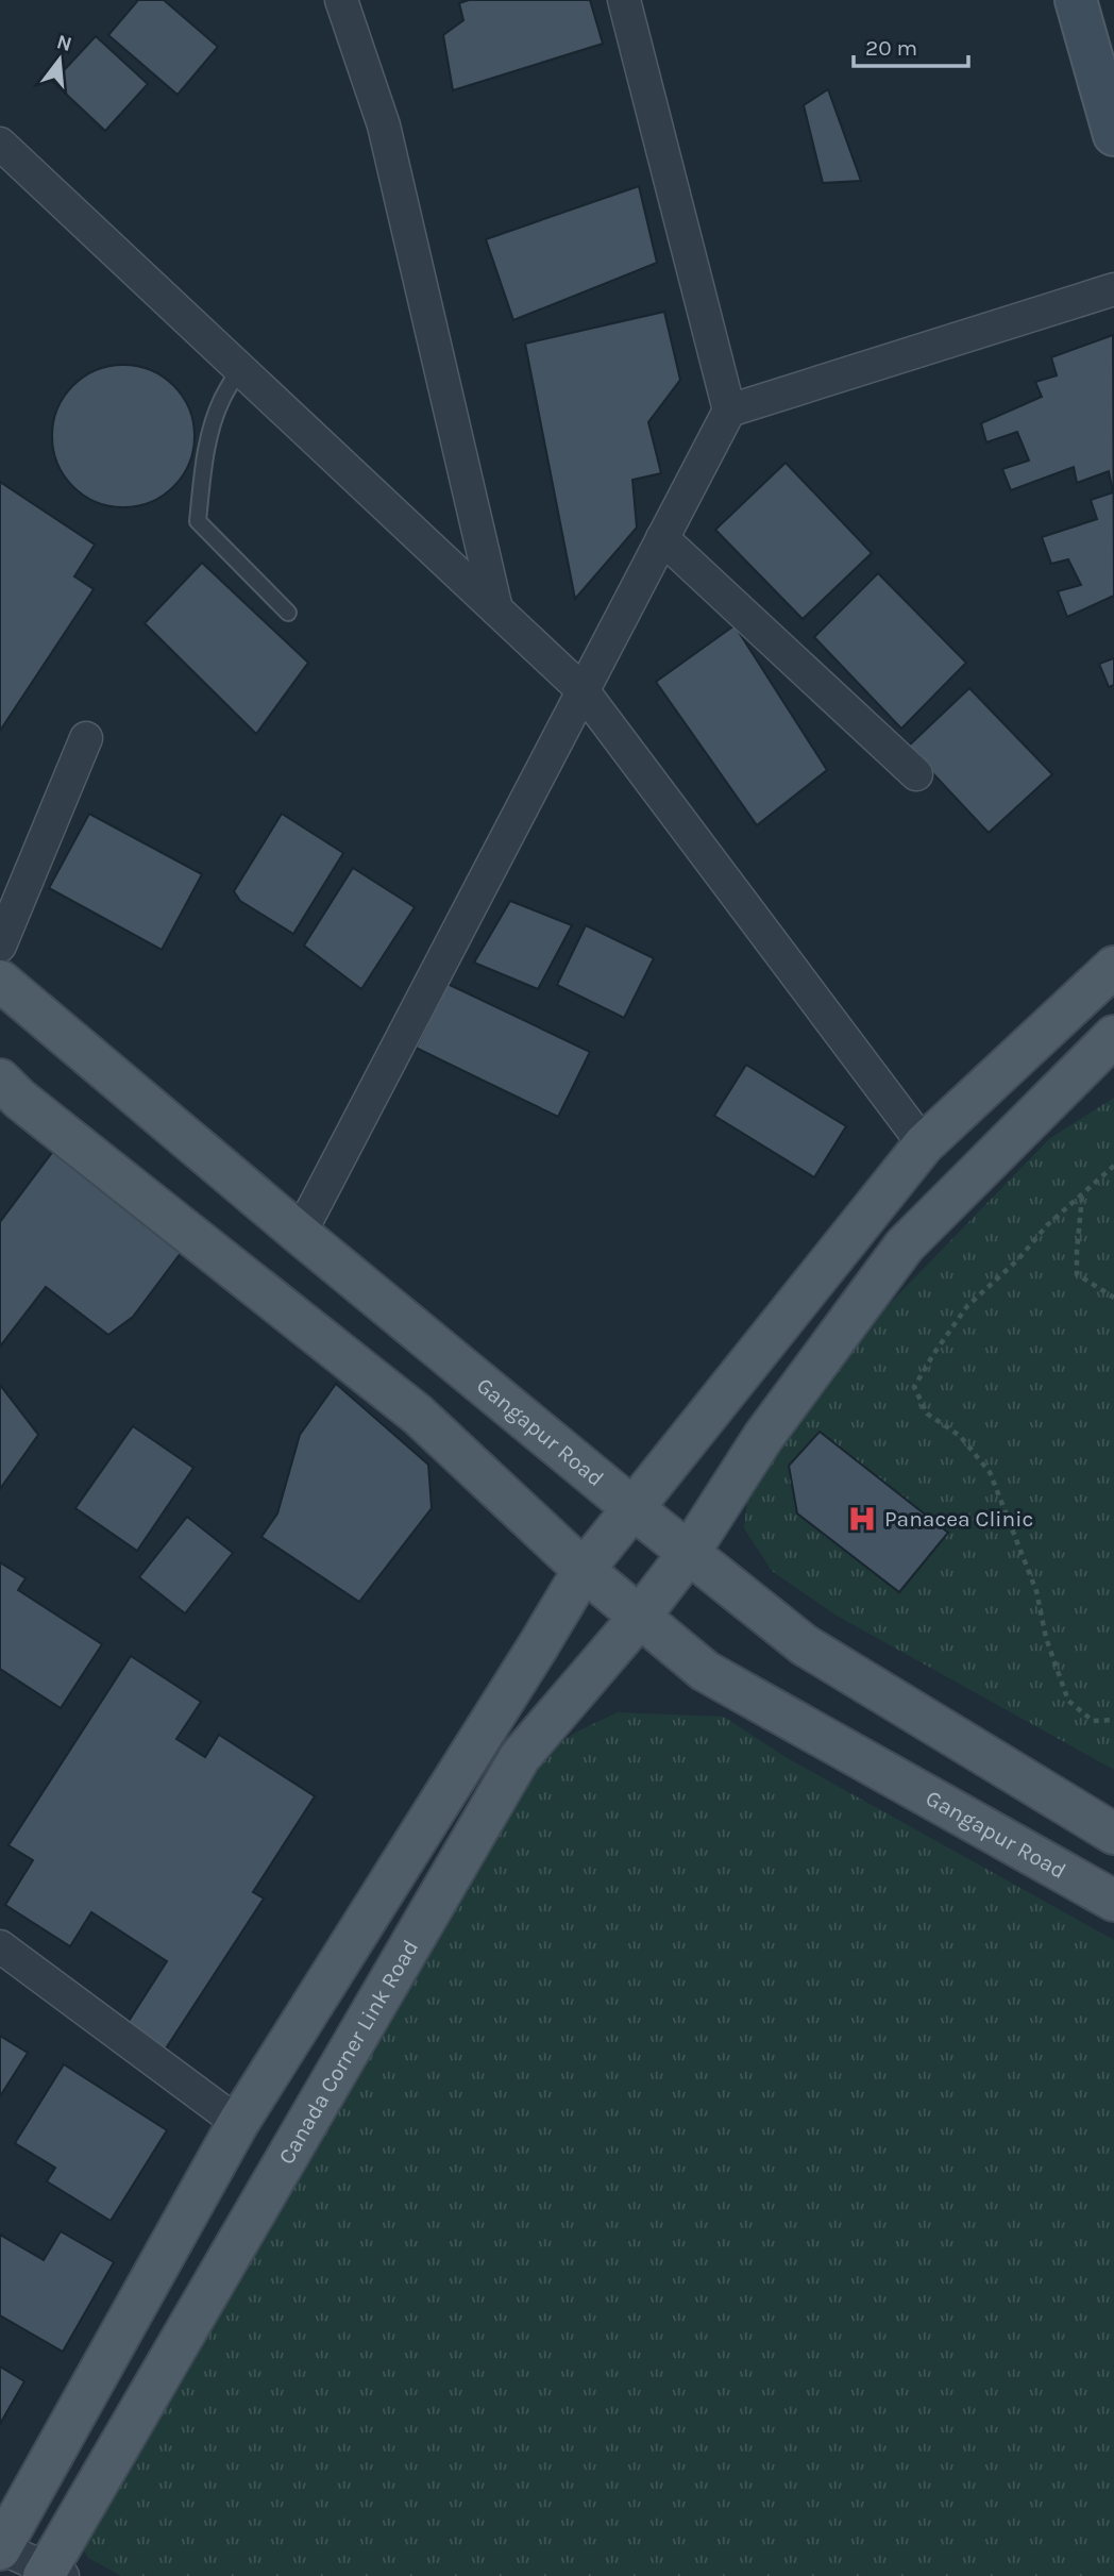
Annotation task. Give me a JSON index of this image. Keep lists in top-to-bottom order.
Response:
{
  "streets": {
    "main road": ["Gangapur Road", "Canada Corner Link Road"]
  },
  "crossings": [
    ["Gangapur Road", "Canada Corner Link Road"]
  ],
  "places": {
    "hospital": ["Panacea Clinic"]
  },
  "scale_bar": "20 m",
  "north": "top"
}
